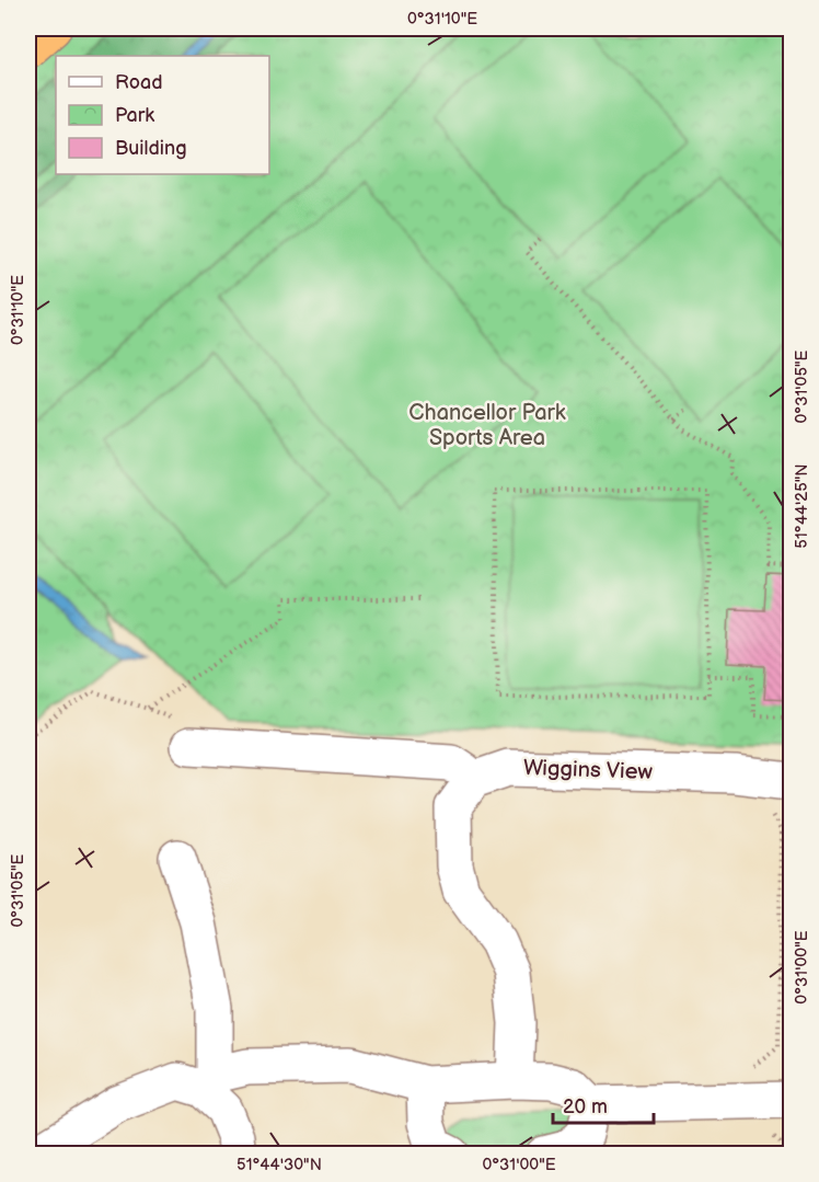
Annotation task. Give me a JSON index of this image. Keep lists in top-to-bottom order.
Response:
{
  "streets": {
    "street": ["Wiggins View"]
  },
  "parks": ["Chancellor Park Sports Area"],
  "legend": ["Road", "Park", "Building"],
  "scale_bar": "20 m",
  "coordinates": [
    "0°31'10\"E",
    "0°31'05\"E",
    "51°44'25\"N",
    "0°31'00\"E",
    "51°44'30\"N"
  ]
}
